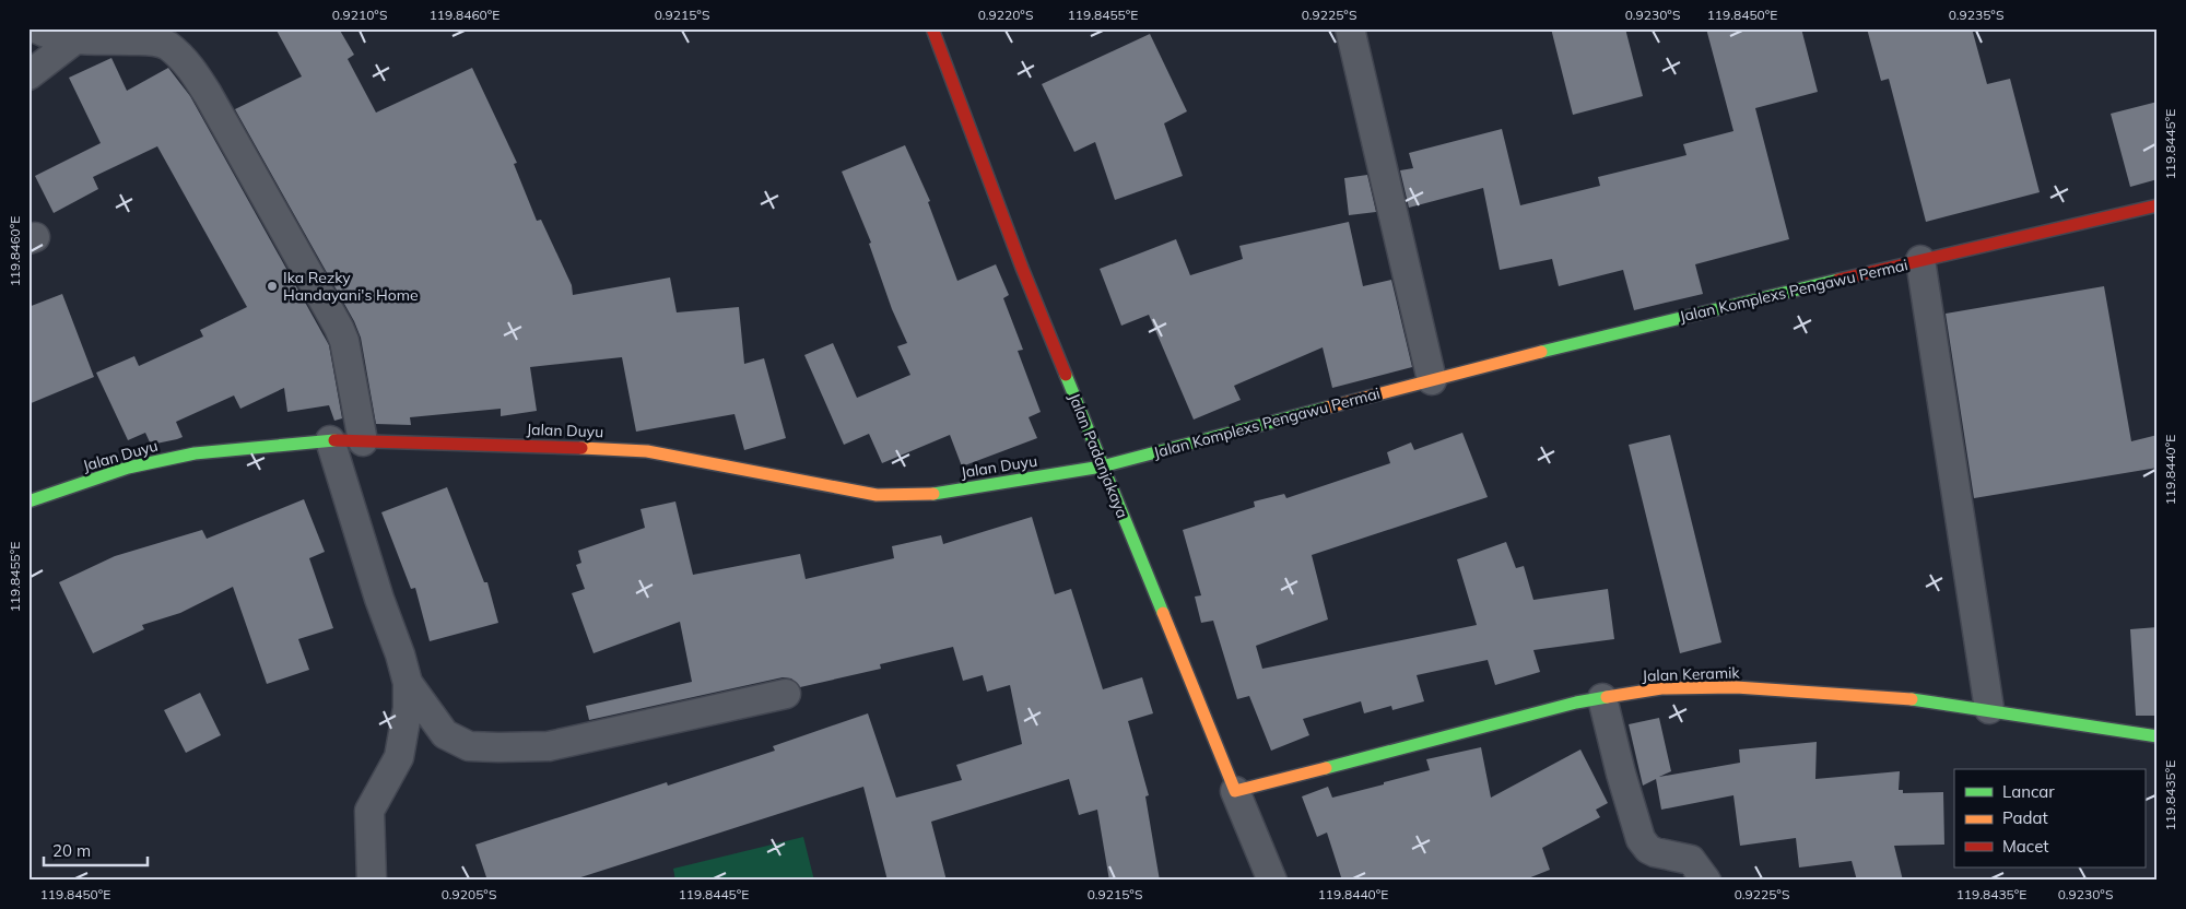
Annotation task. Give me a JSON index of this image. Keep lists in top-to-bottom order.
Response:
{
  "streets": {
    "street": [
      "Jalan Komplexs Pengawu Permai",
      "Jalan Duyu",
      "Jalan Padanjakaya",
      "Jalan Keramik"
    ]
  },
  "crossings": [
    ["Jalan Komplexs Pengawu Permai", "Jalan Duyu"],
    ["Jalan Komplexs Pengawu Permai", "Jalan Padanjakaya"],
    ["Jalan Duyu", "Jalan Padanjakaya"],
    ["Jalan Padanjakaya", "Jalan Keramik"]
  ],
  "places": ["Ika Rezky Handayani's Home"],
  "legend": ["Lancar", "Padat", "Macet"],
  "scale_bar": "20 m",
  "coordinates": [
    "0.9210°S",
    "119.8460°E",
    "0.9215°S",
    "0.9220°S",
    "119.8455°E",
    "0.9225°S",
    "0.9230°S",
    "119.8450°E",
    "0.9235°S",
    "119.8445°E",
    "119.8440°E",
    "119.8435°E",
    "0.9205°S"
  ]
}
